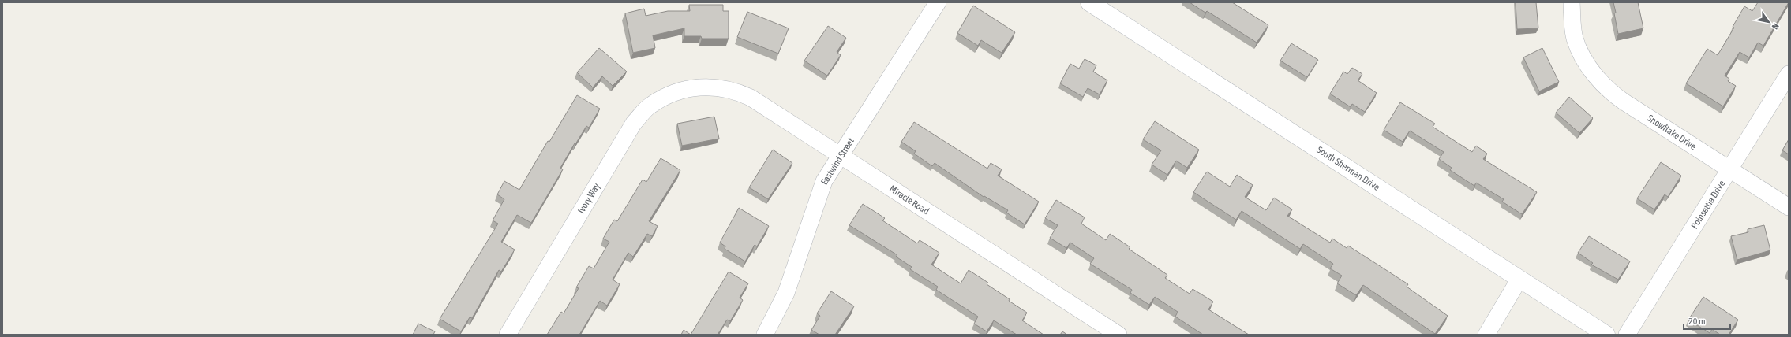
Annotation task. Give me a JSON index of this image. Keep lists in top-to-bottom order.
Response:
{
  "streets": {
    "street": [
      "Snowflake Drive",
      "Eastwind Street",
      "South Sherman Drive",
      "Ivory Way",
      "Miracle Road",
      "Poinsettia Drive"
    ]
  },
  "crossings": [
    ["Snowflake Drive", "Poinsettia Drive"],
    ["Eastwind Street", "Miracle Road"],
    ["Ivory Way", "Miracle Road"]
  ],
  "scale_bar": "20 m",
  "north": "bottom right"
}
